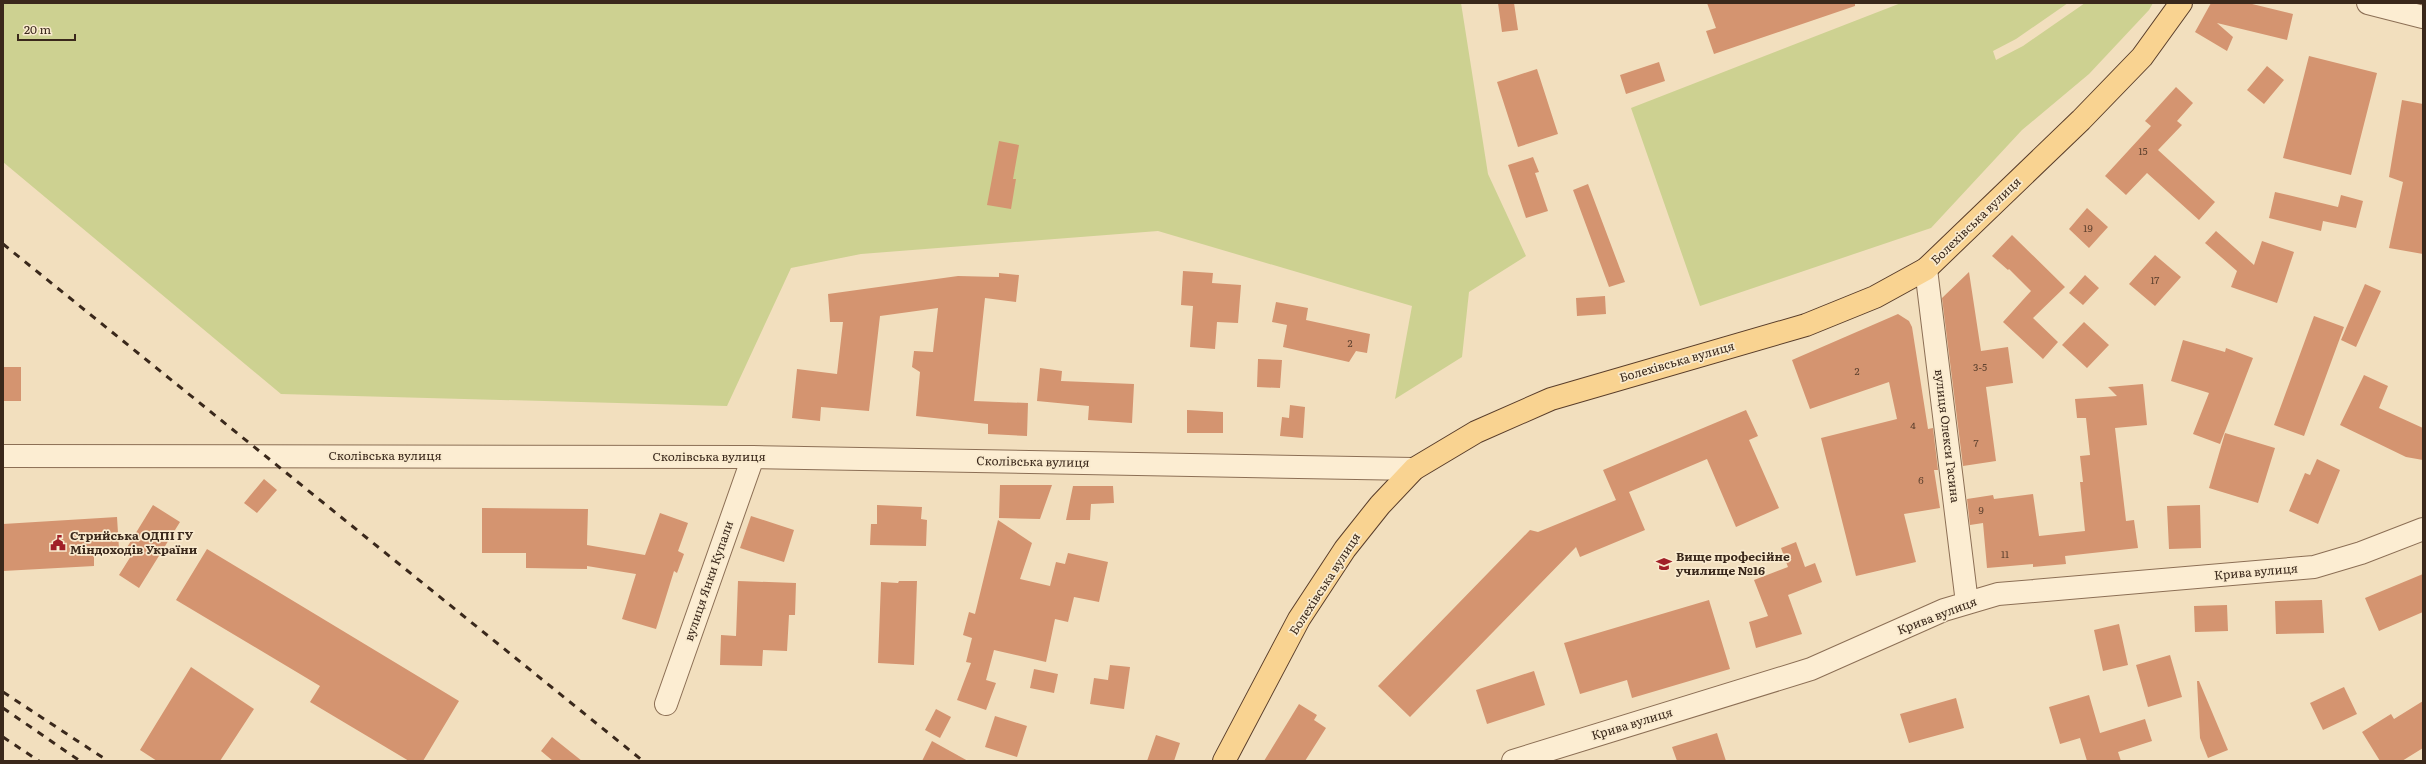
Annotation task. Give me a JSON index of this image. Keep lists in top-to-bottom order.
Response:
{
  "streets": {
    "main road": ["Болехівська вулиця"],
    "street": [
      "вулиця Олекси Гасина",
      "Сколівська вулиця",
      "Крива вулиця",
      "вулиця Янки Купали"
    ]
  },
  "crossings": [
    ["Болехівська вулиця", "вулиця Олекси Гасина"],
    ["Болехівська вулиця", "Сколівська вулиця"],
    ["вулиця Олекси Гасина", "Крива вулиця"],
    ["Сколівська вулиця", "вулиця Янки Купали"]
  ],
  "places": {
    "public building": ["Стрийська ОДПІ ГУ Міндоходів України"],
    "school or university": ["Вище професійне училище №16"]
  },
  "house_numbers": [
    "15",
    "19",
    "17",
    "2",
    "3-5",
    "2",
    "4",
    "7",
    "6",
    "9",
    "11"
  ],
  "scale_bar": "20 m"
}
